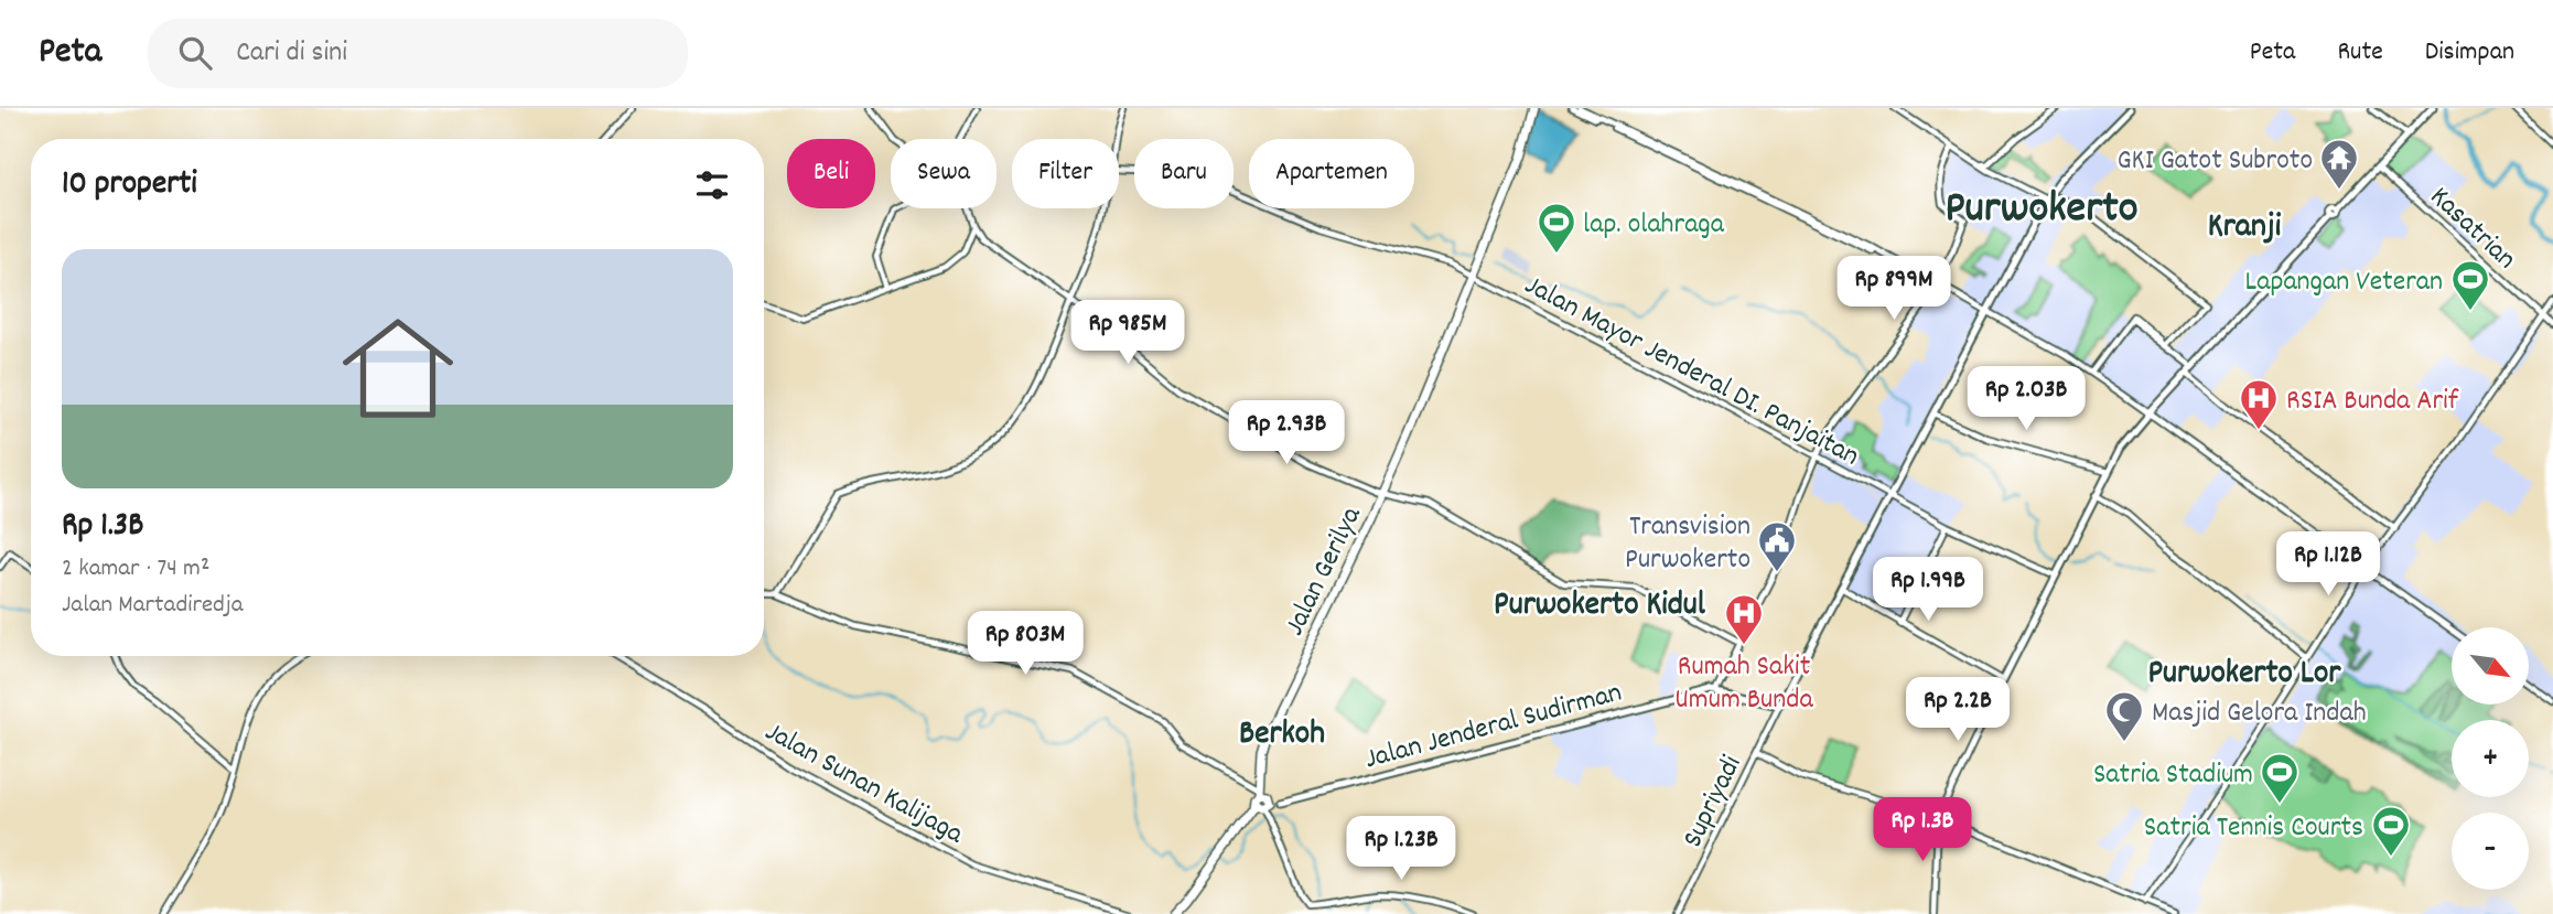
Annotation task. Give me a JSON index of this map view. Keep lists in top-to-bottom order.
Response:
{
  "streets": {
    "highway": ["Jalan Gerilya"],
    "main road": ["Jalan Jenderal Sudirman"],
    "street": [
      "Kasatrian",
      "Jalan Mayor Jenderal DI. Panjaitan",
      "Jalan Sunan Kalijaga",
      "Supriyadi"
    ]
  },
  "crossings": [
    ["Jalan Mayor Jenderal DI. Panjaitan", "Jalan Gerilya"]
  ],
  "districts": [
    "Purwokerto",
    "Kranji",
    "Purwokerto Kidul",
    "Purwokerto Lor",
    "Berkoh"
  ],
  "places": {
    "temple": ["GKI Gatot Subroto"],
    "sports": [
      "lap. olahraga",
      "Lapangan Veteran",
      "Satria Stadium",
      "Satria Tennis Courts"
    ],
    "hospital": ["RSIA Bunda Arif", "Rumah Sakit Umum Bunda"],
    "public building": ["Transvision Purwokerto"],
    "mosque": ["Masjid Gelora Indah"]
  },
  "north": "bottom right",
  "page": {
    "header": "Peta",
    "search": "Cari di sini",
    "nav": ["Peta", "Rute", "Disimpan"],
    "chip": [
      "Beli",
      "Sewa",
      "Filter",
      "Baru",
      "Apartemen"
    ],
    "heading": "10 properti",
    "list": [
      {
        "name": "Rp 1.3B",
        "note": "2 kamar · 74 m² · Jalan Martadiredja"
      }
    ],
    "price": [
      "Rp 899M",
      "Rp 985M",
      "Rp 2.03B",
      "Rp 2.93B",
      "Rp 1.12B",
      "Rp 1.99B",
      "Rp 803M",
      "Rp 2.2B",
      "Rp 1.3B",
      "Rp 1.23B"
    ],
    "map_buttons": ["+", "−"]
  }
}
